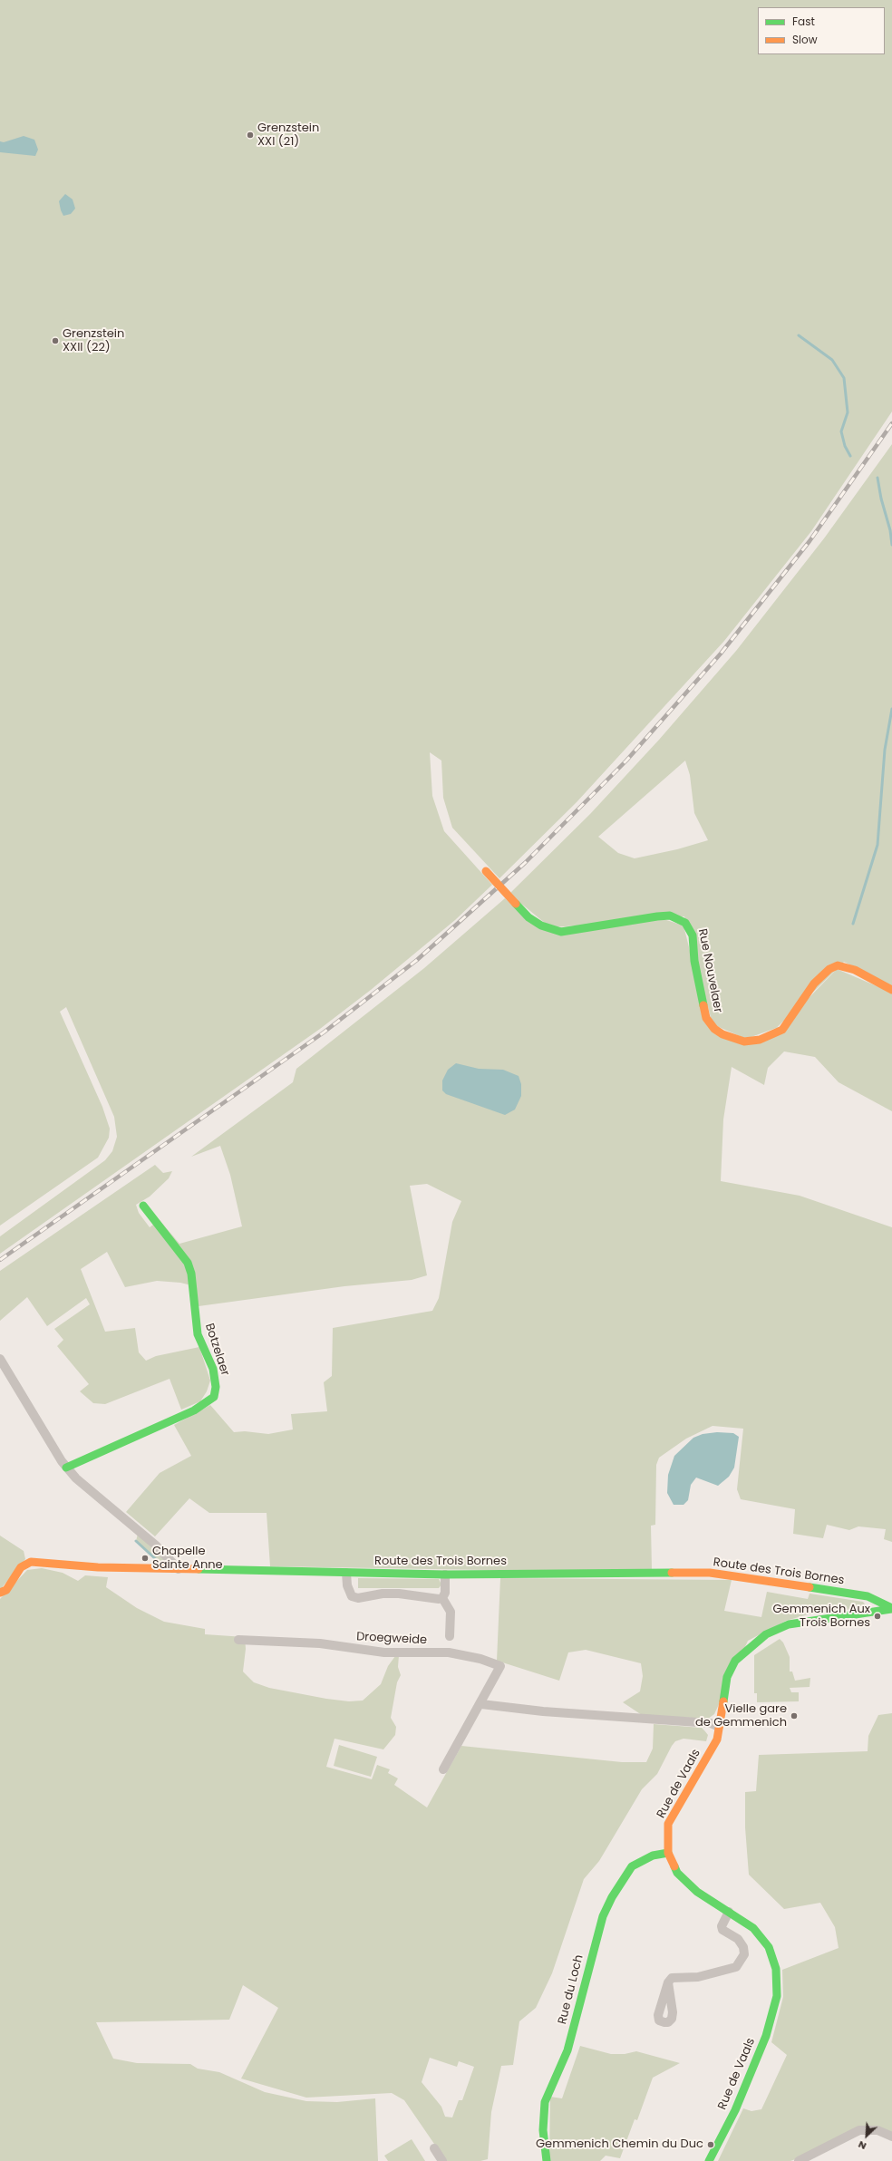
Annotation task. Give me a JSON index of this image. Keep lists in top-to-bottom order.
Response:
{
  "streets": {
    "street": [
      "Rue Nouvelaer",
      "Botzelaer",
      "Route des Trois Bornes",
      "Droegweide",
      "Rue de Vaals",
      "Rue du Loch"
    ]
  },
  "crossings": [
    ["Route des Trois Bornes", "Rue de Vaals"],
    ["Rue de Vaals", "Rue du Loch"]
  ],
  "places": [
    "Grenzstein XXI (21)",
    "Grenzstein XXII (22)",
    "Chapelle Sainte Anne",
    "Gemmenich Aux Trois Bornes",
    "Vielle gare de Gemmenich",
    "Gemmenich Chemin du Duc"
  ],
  "legend": ["Fast", "Slow"],
  "north": "bottom left"
}
